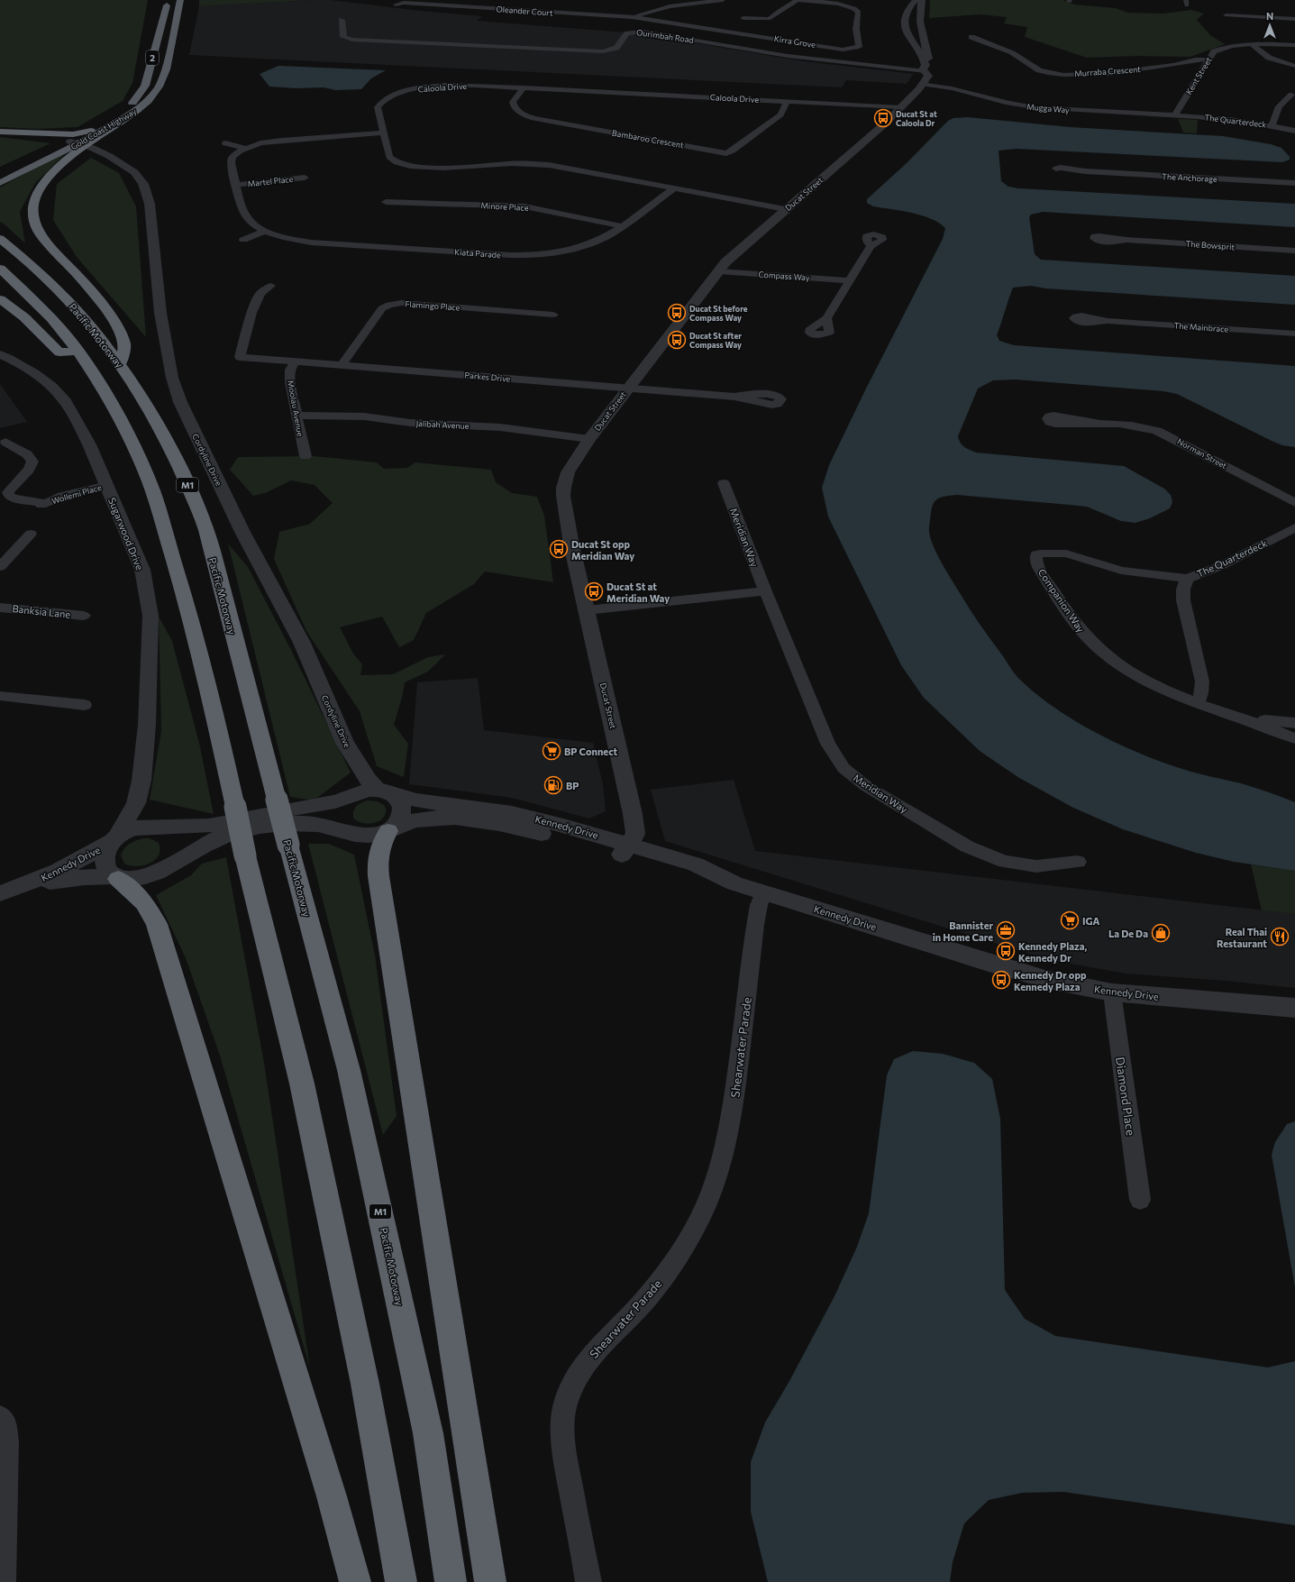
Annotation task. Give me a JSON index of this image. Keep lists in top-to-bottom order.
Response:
{
  "streets": {
    "highway": [
      "2",
      "Gold Coast Highway",
      "Pacific Motorway",
      "M1"
    ],
    "street": [
      "Oleander Court",
      "Ourimbah Road",
      "Kirra Grove",
      "Murraba Crescent",
      "Kent Street",
      "Caloola Drive",
      "Mugga Way",
      "The Quarterdeck",
      "Bambaroo Crescent",
      "The Anchorage",
      "Martel Place",
      "Ducat Street",
      "Minore Place",
      "The Bowsprit",
      "Kiata Parade",
      "Compass Way",
      "Flamingo Place",
      "The Mainbrace",
      "Parkes Drive",
      "Moolau Avenue",
      "Jalibah Avenue",
      "Norman Street",
      "Cordyline Drive",
      "Wollemi Place",
      "Sugarwood Drive",
      "Meridian Way",
      "Companion Way",
      "Banksia Lane",
      "Kennedy Drive",
      "Shearwater Parade",
      "Diamond Place"
    ]
  },
  "crossings": [
    ["Oleander Court", "Kirra Grove"],
    ["Ourimbah Road", "Mugga Way"],
    ["Ourimbah Road", "Ducat Street"],
    ["Murraba Crescent", "Kent Street"],
    ["Kent Street", "Mugga Way"],
    ["Kent Street", "The Quarterdeck"],
    ["Caloola Drive", "Bambaroo Crescent"],
    ["Caloola Drive", "Ducat Street"],
    ["Caloola Drive", "Kiata Parade"],
    ["Mugga Way", "The Quarterdeck"],
    ["Mugga Way", "Ducat Street"],
    ["The Quarterdeck", "Companion Way"],
    ["Gold Coast Highway", "Cordyline Drive"],
    ["Martel Place", "Kiata Parade"],
    ["Ducat Street", "Compass Way"],
    ["Ducat Street", "Parkes Drive"],
    ["Ducat Street", "Jalibah Avenue"],
    ["Ducat Street", "Kennedy Drive"],
    ["Minore Place", "Kiata Parade"],
    ["Flamingo Place", "Parkes Drive"],
    ["Parkes Drive", "Moolau Avenue"],
    ["Moolau Avenue", "Jalibah Avenue"],
    ["Cordyline Drive", "Kennedy Drive"],
    ["Wollemi Place", "Sugarwood Drive"],
    ["Sugarwood Drive", "Kennedy Drive"],
    ["Kennedy Drive", "Shearwater Parade"],
    ["Kennedy Drive", "Diamond Place"]
  ],
  "places": {
    "bus stop": [
      "Ducat St at Caloola Dr",
      "Ducat St before Compass Way",
      "Ducat St after Compass Way",
      "Ducat St opp Meridian Way",
      "Ducat St at Meridian Way",
      "Kennedy Plaza, Kennedy Dr",
      "Kennedy Dr opp Kennedy Plaza"
    ],
    "supermarket": ["BP Connect", "IGA"],
    "fuel station": ["BP"],
    "office": ["Bannister in Home Care"],
    "shop": ["La De Da"],
    "restaurant": ["Real Thai Restaurant"]
  },
  "north": "top"
}
